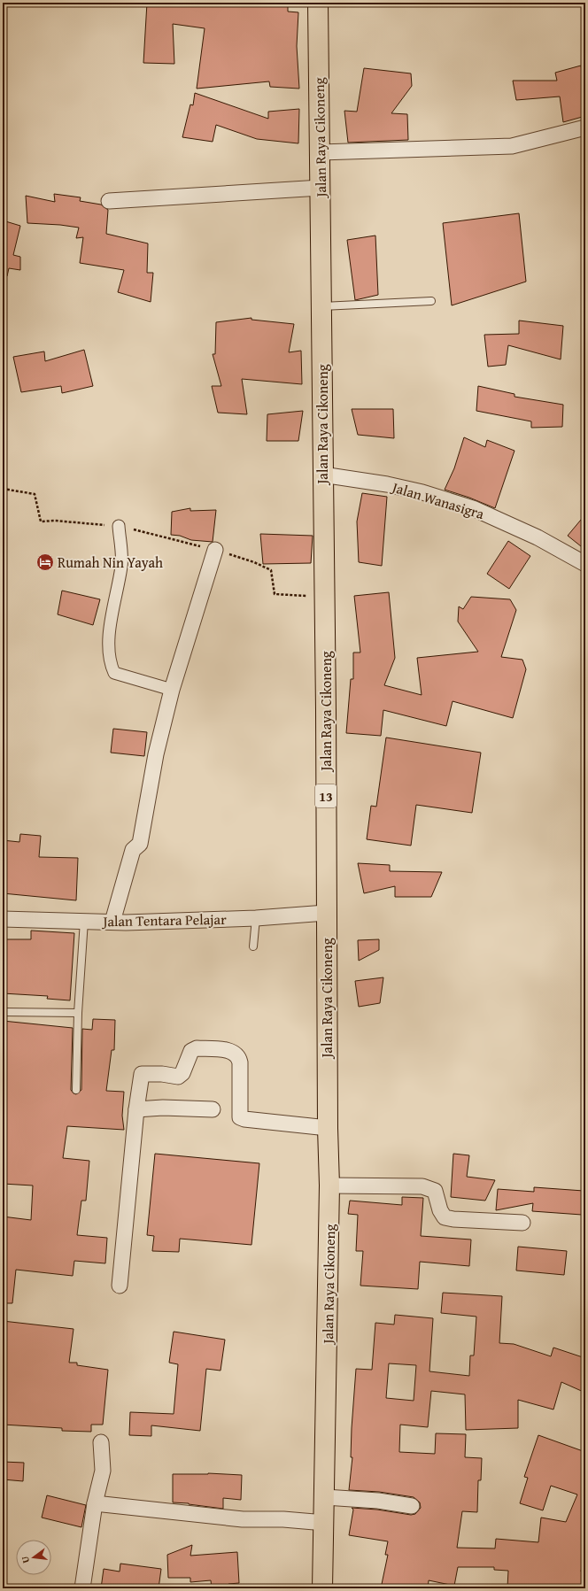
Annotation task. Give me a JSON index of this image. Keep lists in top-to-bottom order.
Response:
{
  "streets": {
    "highway": ["Jalan Raya Cikoneng", "13"],
    "street": ["Jalan Wanasigra", "Jalan Tentara Pelajar"]
  },
  "crossings": [
    ["Jalan Raya Cikoneng", "Jalan Wanasigra"],
    ["Jalan Raya Cikoneng", "Jalan Tentara Pelajar"]
  ],
  "places": {
    "hotel": ["Rumah Nin Yayah"]
  },
  "north": "left"
}
